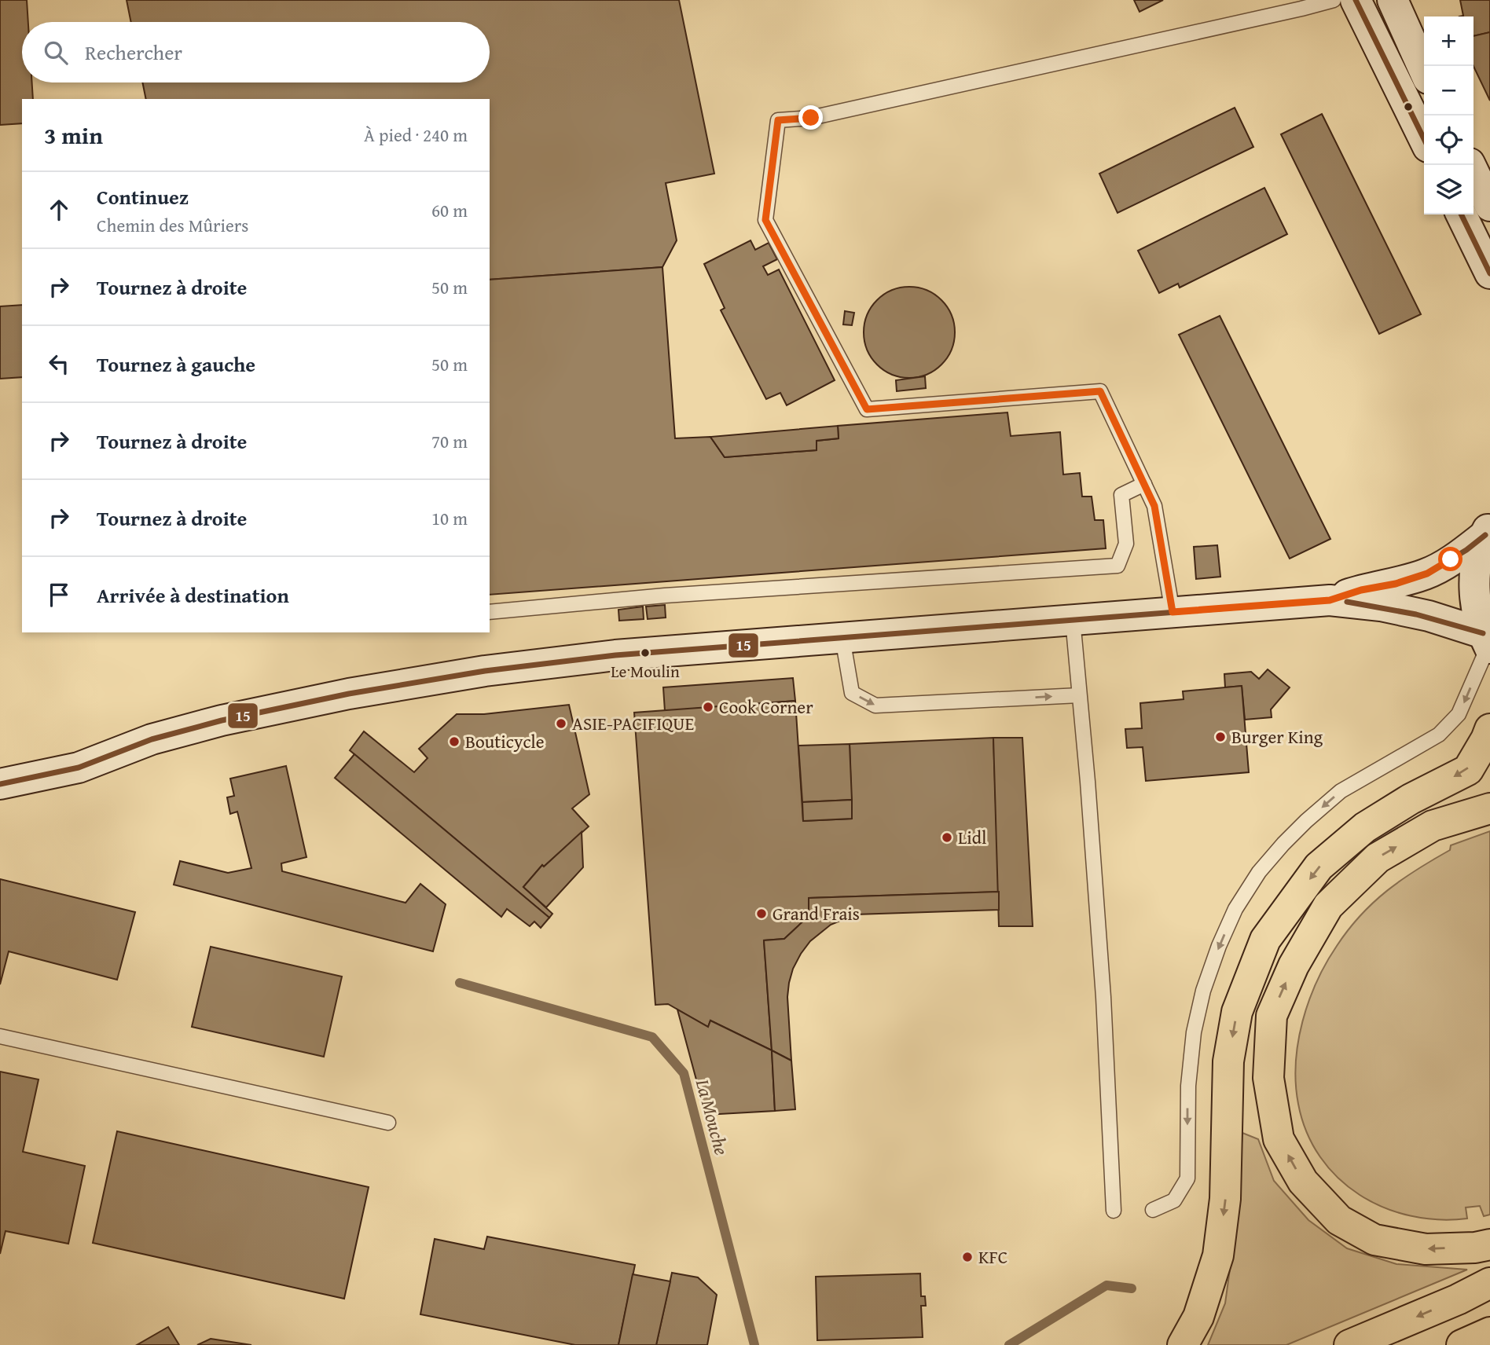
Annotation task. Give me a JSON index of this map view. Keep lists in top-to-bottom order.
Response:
{
  "water": ["La Mouche"],
  "places": [
    "Le Moulin",
    "Cook Corner",
    "ASIE-PACIFIQUE",
    "Burger King",
    "Bouticycle",
    "Lidl",
    "Grand Frais",
    "KFC"
  ],
  "lines": ["transit line 15"],
  "page": {
    "map_buttons": ["+", "−"],
    "search": "Rechercher",
    "heading": ["3 min", "À pied · 240 m"],
    "list": [
      ["Continuez", "Chemin des Mûriers", "60 m"],
      ["Tournez à droite", "50 m"],
      ["Tournez à gauche", "50 m"],
      ["Tournez à droite", "70 m"],
      ["Tournez à droite", "10 m"],
      "Arrivée à destination"
    ]
  }
}
